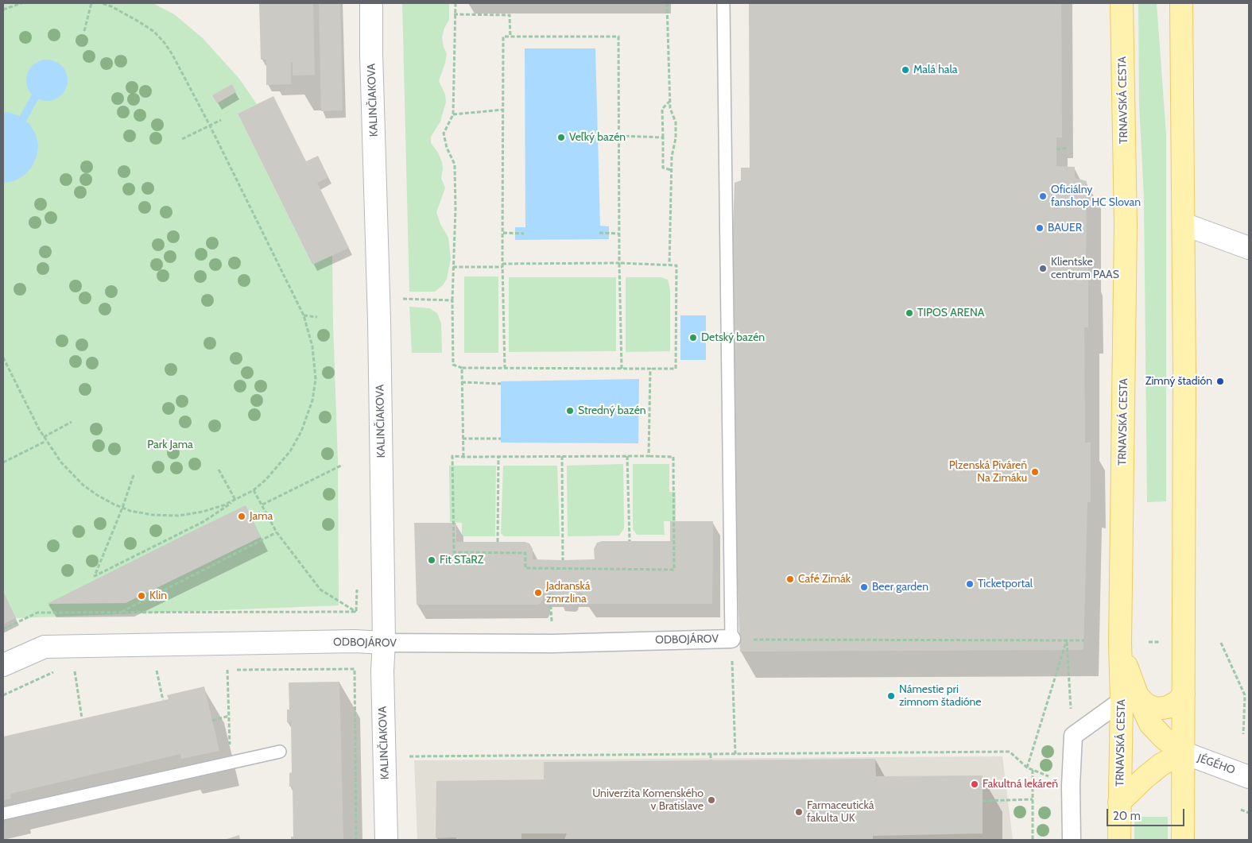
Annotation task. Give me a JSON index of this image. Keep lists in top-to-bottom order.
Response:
{
  "streets": {
    "main road": ["TRNAVSKÁ CESTA"],
    "street": ["KALINČIAKOVA", "ODBOJÁROV", "JÉGÉHO"]
  },
  "crossings": [
    ["KALINČIAKOVA", "ODBOJÁROV"]
  ],
  "parks": ["Park Jama"],
  "places": [
    "Malá hala",
    "Veľký bazén",
    "Oficiálny fanshop HC Slovan",
    "BAUER",
    "Klientske centrum PAAS",
    "TIPOS ARENA",
    "Detský bazén",
    "Zimný štadión",
    "Stredný bazén",
    "Plzenská Piváreň Na Zimáku",
    "Jama",
    "Fit STaRZ",
    "Café Zimák",
    "Ticketportal",
    "Beer garden",
    "Jadranská zmrzlina",
    "Klin",
    "Námestie pri zimnom štadióne",
    "Fakultná lekáreň",
    "Univerzita Komenského v Bratislave",
    "Farmaceutická fakulta UK"
  ],
  "scale_bar": "20 m"
}
